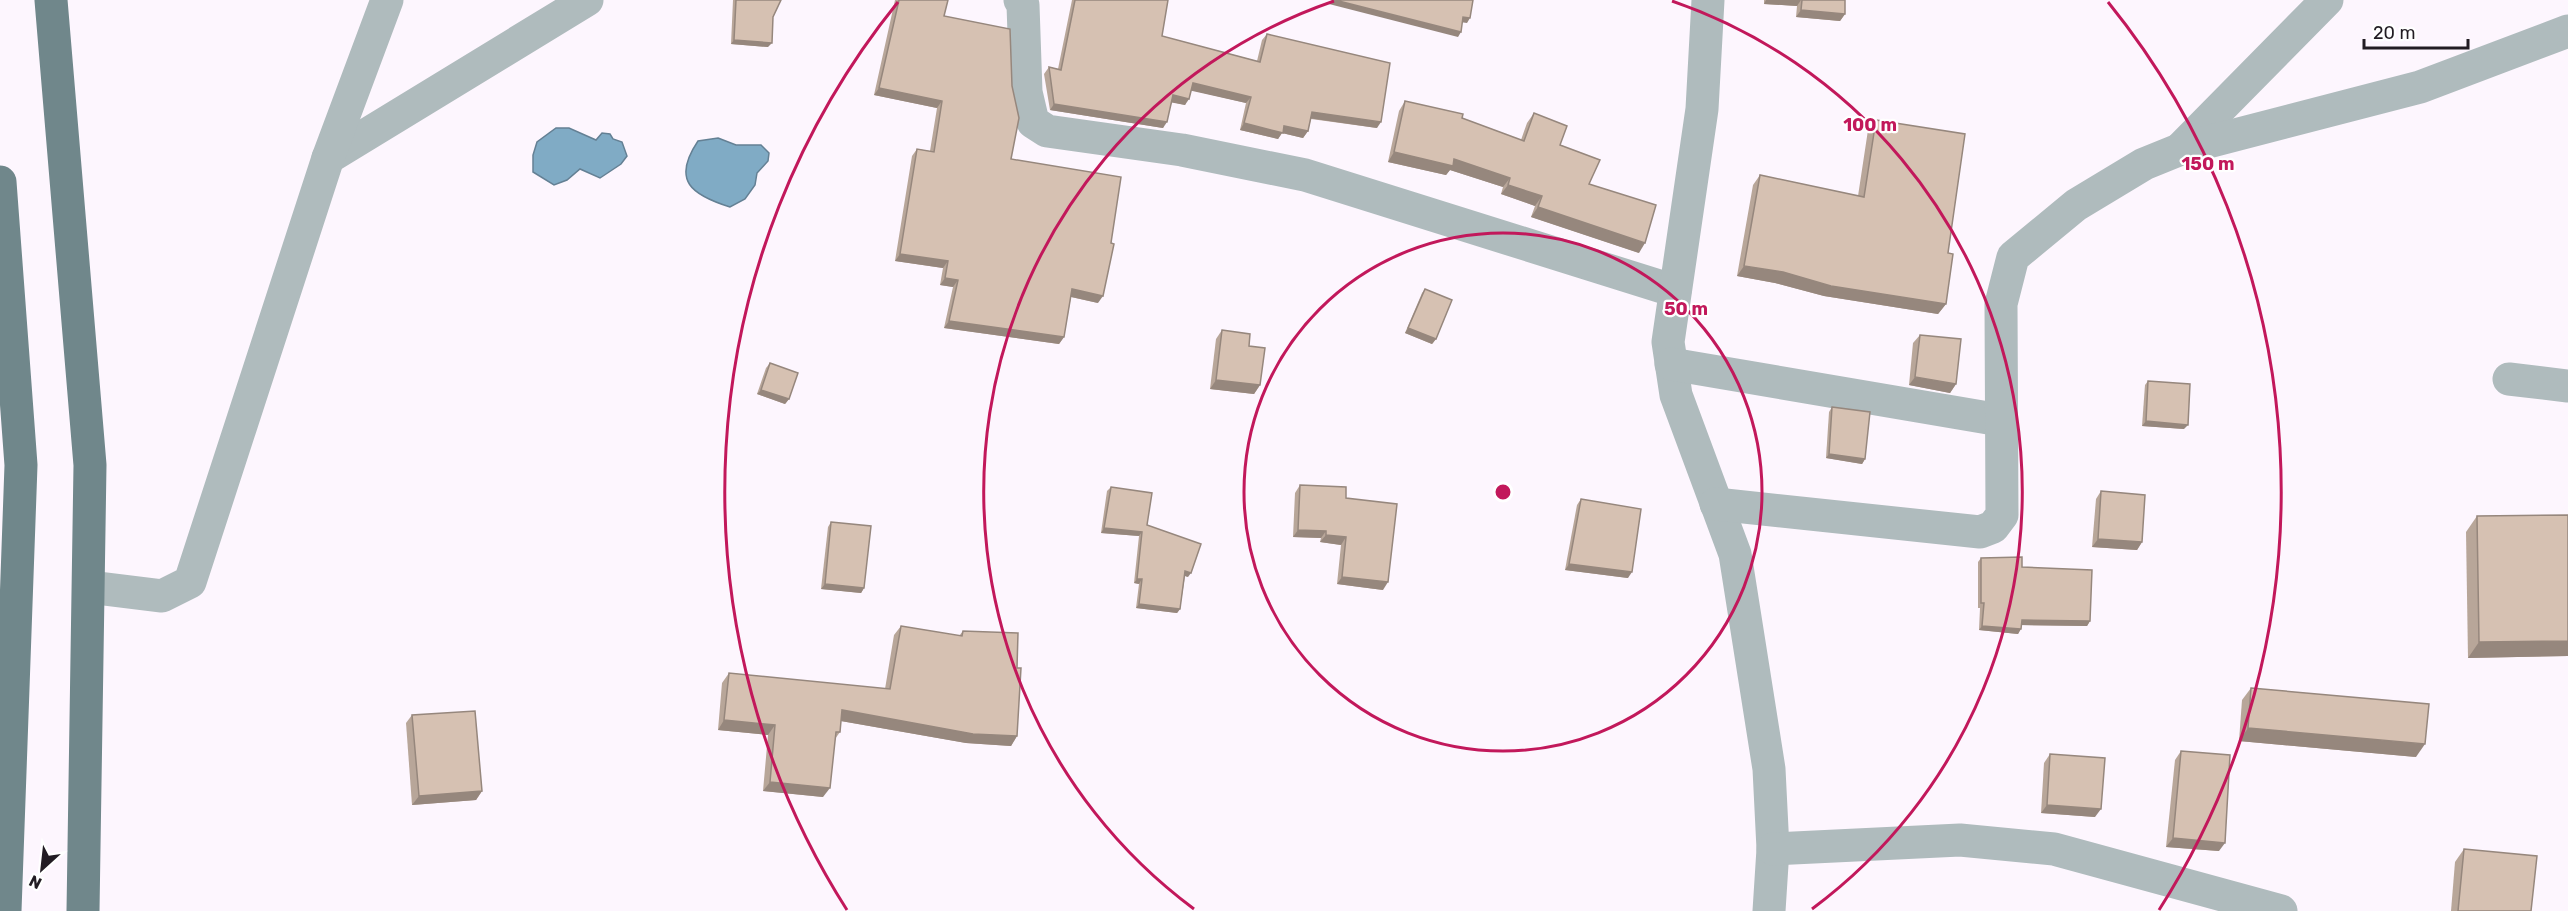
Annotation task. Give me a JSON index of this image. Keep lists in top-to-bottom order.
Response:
{
  "scale_bar": "20 m",
  "north": "bottom left",
  "rings": ["100 m", "150 m", "50 m"]
}
